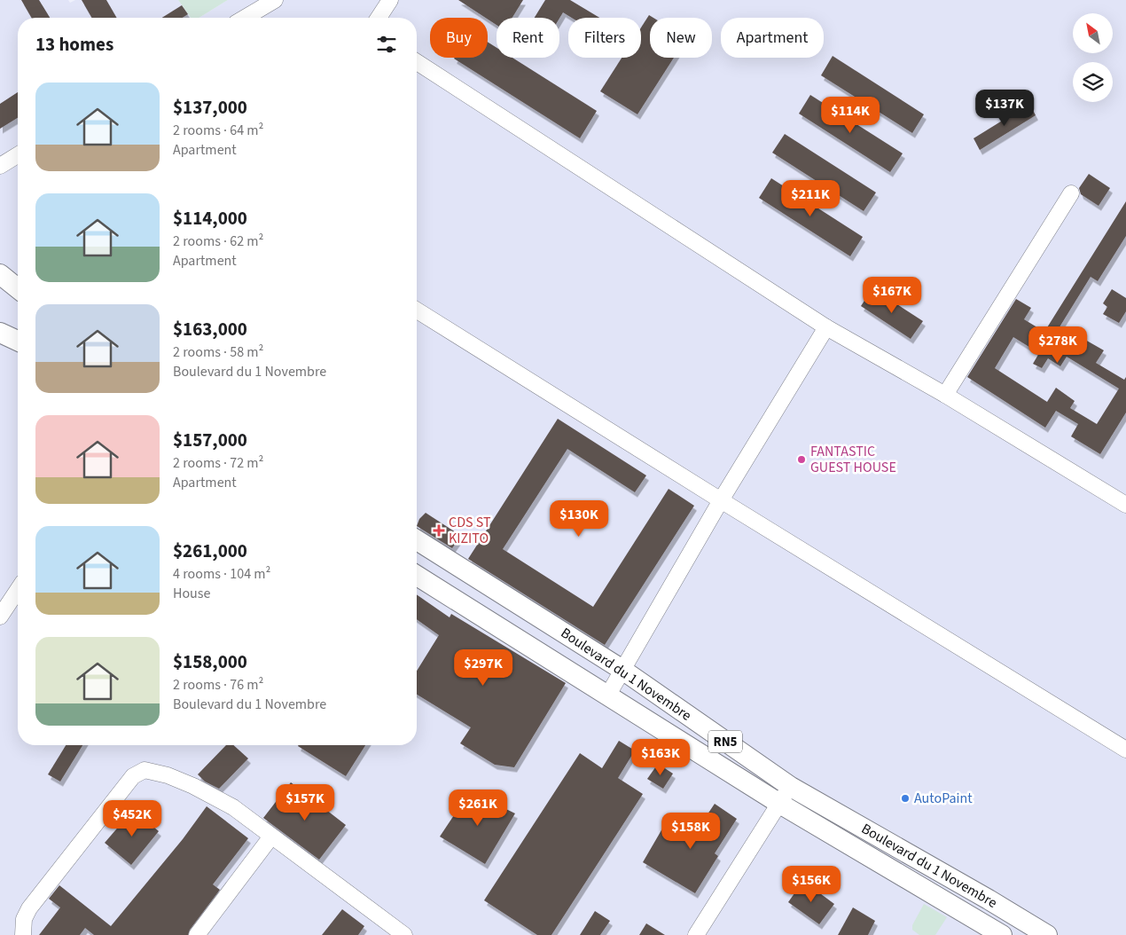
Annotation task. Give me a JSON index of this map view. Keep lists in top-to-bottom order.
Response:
{
  "streets": {
    "main road": ["Boulevard du 1 Novembre", "RN5"]
  },
  "places": {
    "other": ["FANTASTIC GUEST HOUSE", "AutoPaint"],
    "health": ["CDS ST KIZITO"]
  },
  "north": "top left",
  "page": {
    "chip": [
      "Buy",
      "Rent",
      "Filters",
      "New",
      "Apartment"
    ],
    "heading": "13 homes",
    "list": [
      {
        "name": "$137,000",
        "note": "2 rooms · 64 m² · Apartment"
      },
      {
        "name": "$114,000",
        "note": "2 rooms · 62 m² · Apartment"
      },
      {
        "name": "$163,000",
        "note": "2 rooms · 58 m² · Boulevard du 1 Novembre"
      },
      {
        "name": "$157,000",
        "note": "2 rooms · 72 m² · Apartment"
      },
      {
        "name": "$261,000",
        "note": "4 rooms · 104 m² · House"
      },
      {
        "name": "$158,000",
        "note": "2 rooms · 76 m² · Boulevard du 1 Novembre"
      }
    ],
    "price": [
      "$137K",
      "$114K",
      "$211K",
      "$167K",
      "$278K",
      "$130K",
      "$297K",
      "$163K",
      "$157K",
      "$261K",
      "$452K",
      "$158K",
      "$156K"
    ]
  }
}
